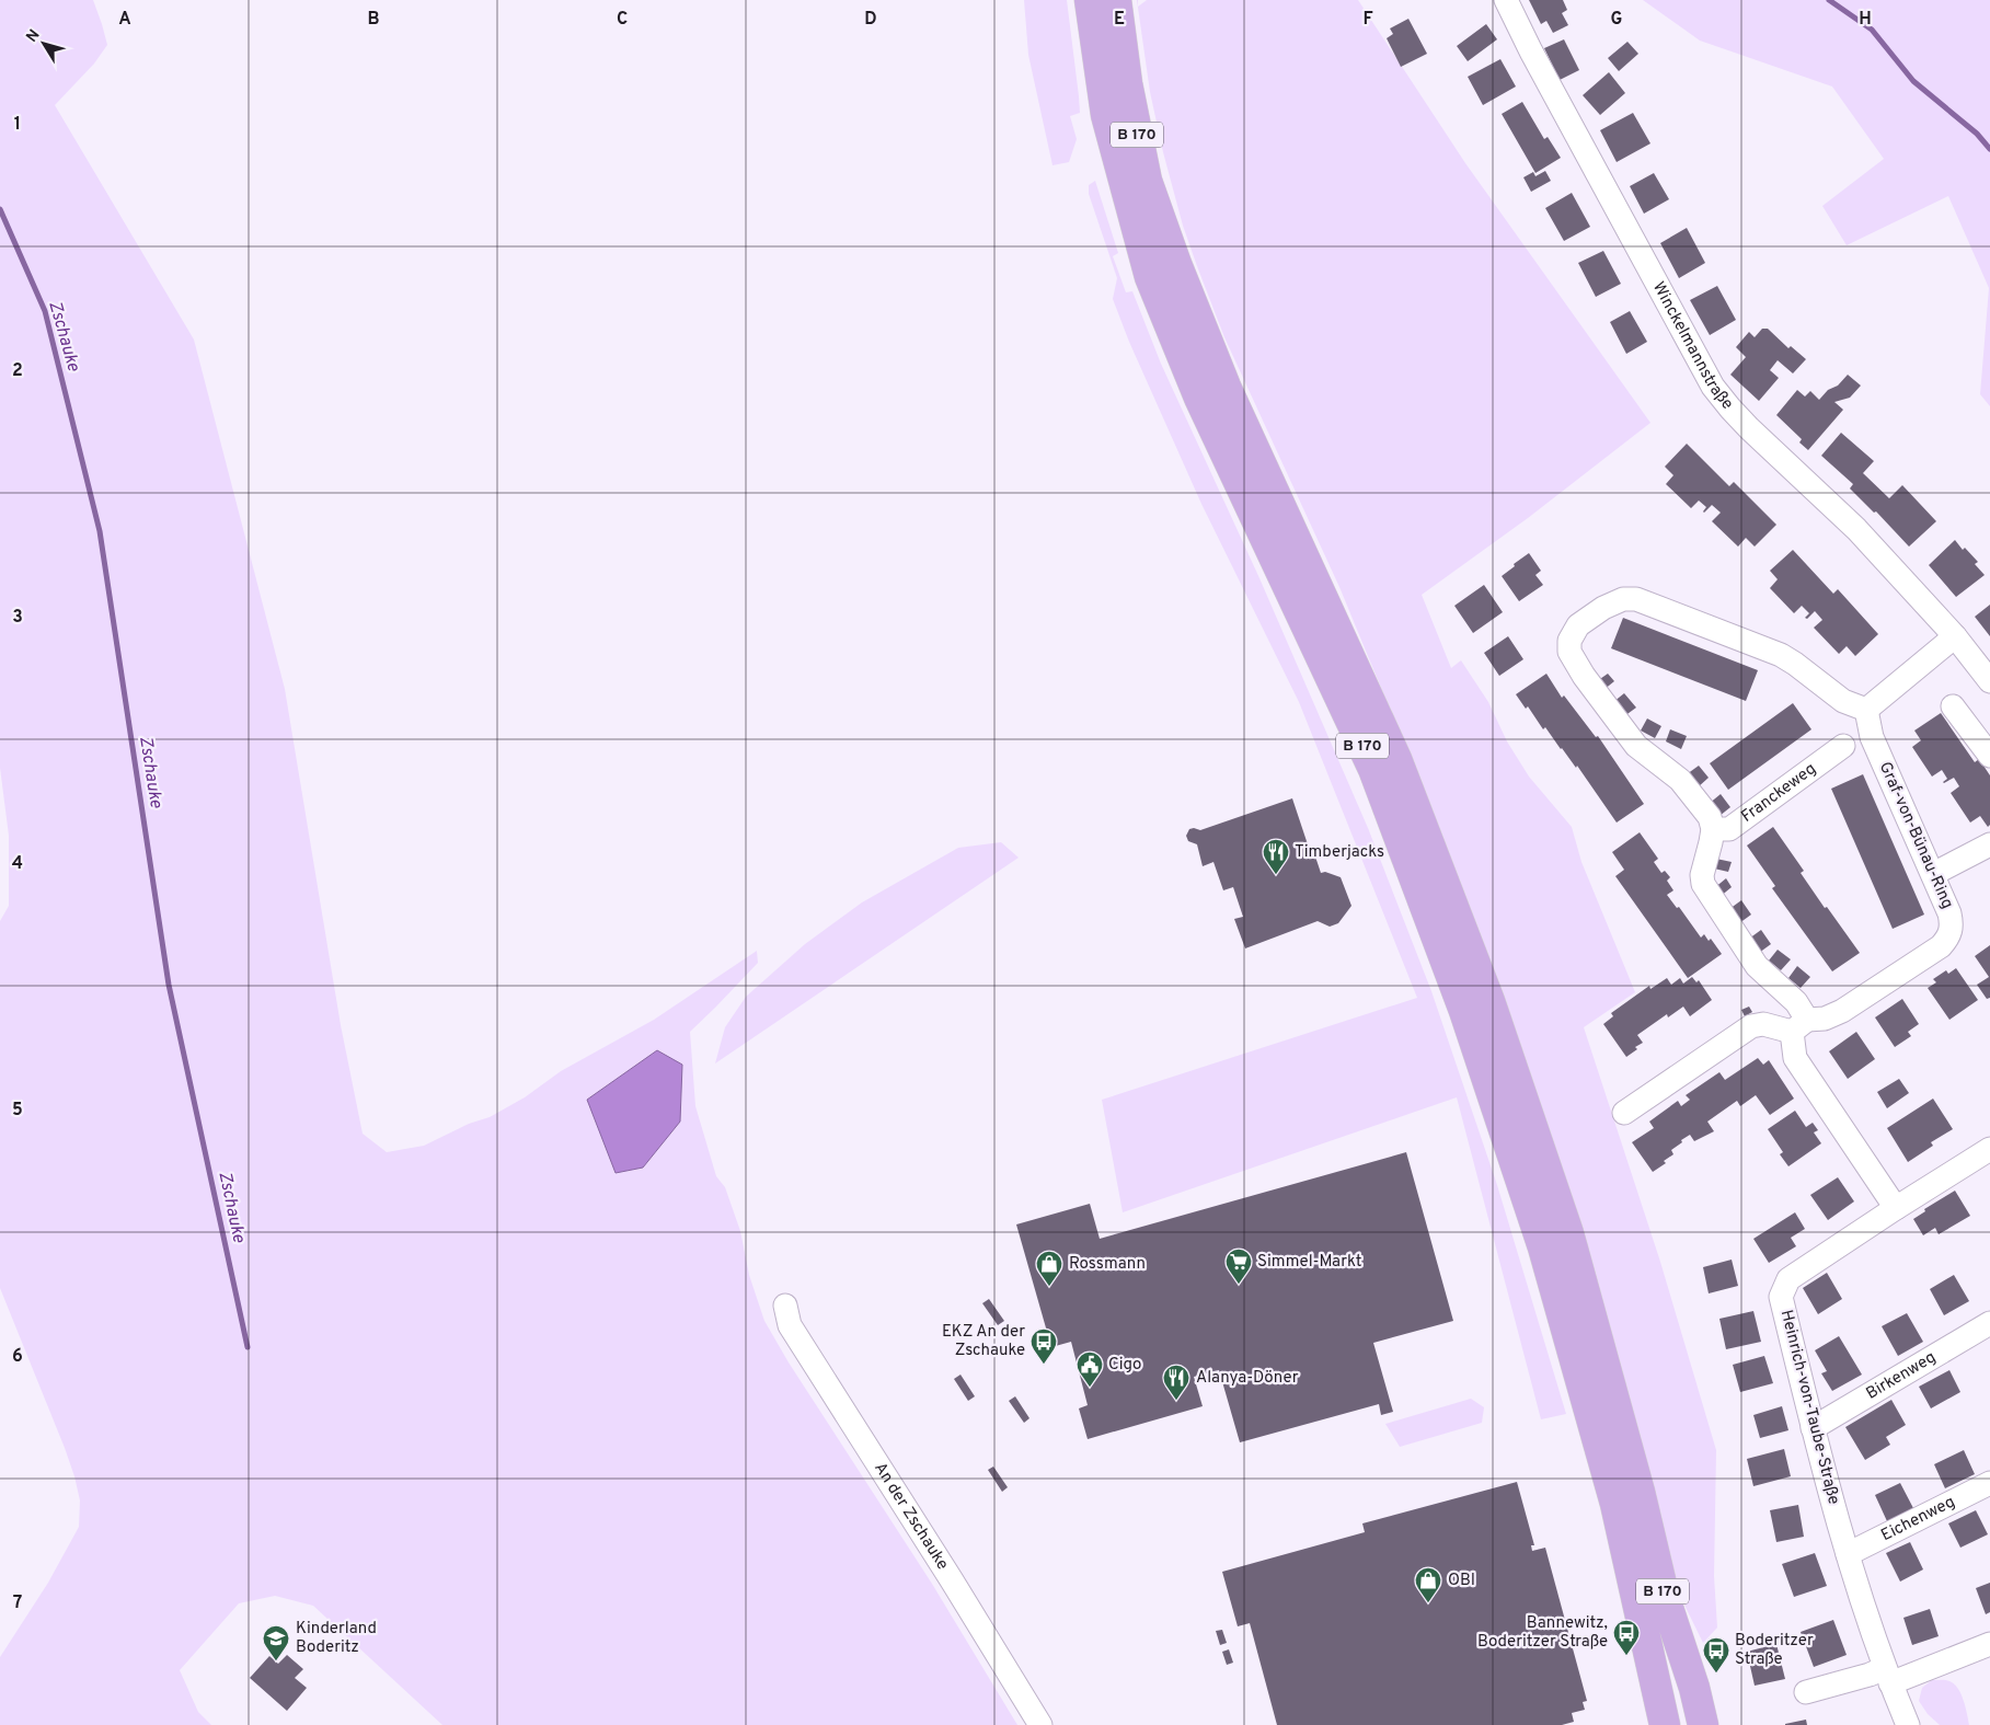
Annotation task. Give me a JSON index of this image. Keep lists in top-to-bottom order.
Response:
{
  "streets": {
    "main road": ["B 170"],
    "street": [
      "Winckelmannstraße",
      "Franckeweg",
      "Graf-von-Bünau-Ring",
      "Birkenweg",
      "Heinrich-von-Taube-Straße",
      "An der Zschauke",
      "Eichenweg"
    ]
  },
  "crossings": [
    ["Birkenweg", "Heinrich-von-Taube-Straße"],
    ["Heinrich-von-Taube-Straße", "Eichenweg"]
  ],
  "water": ["Zschauke"],
  "places": {
    "restaurant": ["Timberjacks", "Alanya-Döner"],
    "supermarket": ["Simmel-Markt"],
    "shop": ["Rossmann", "OBI"],
    "bus stop": ["EKZ An der Zschauke", "Bannewitz, Boderitzer Straße", "Boderitzer Straße"],
    "public building": ["Cigo"],
    "school or university": ["Kinderland Boderitz"]
  },
  "north": "top left",
  "grid": {
    "columns": [
      "A",
      "B",
      "C",
      "D",
      "E",
      "F",
      "G",
      "H"
    ],
    "rows": [
      "1",
      "2",
      "3",
      "4",
      "5",
      "6",
      "7"
    ]
  }
}
